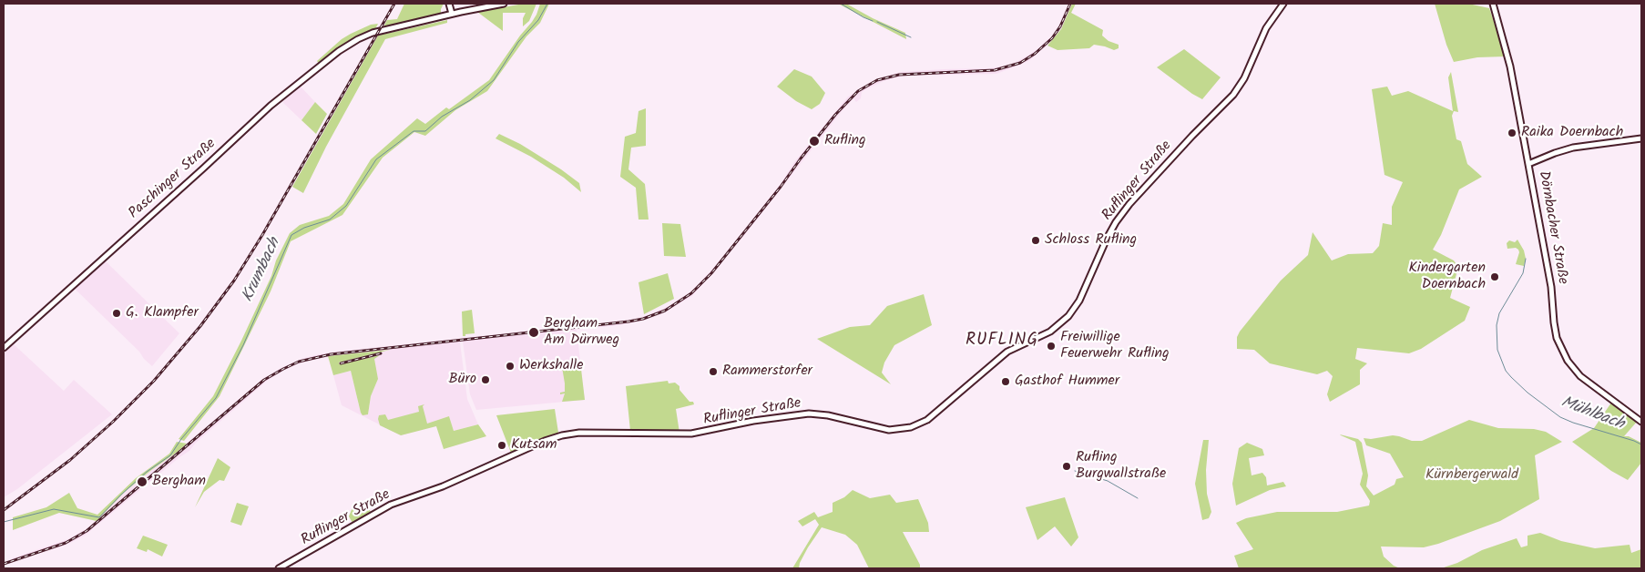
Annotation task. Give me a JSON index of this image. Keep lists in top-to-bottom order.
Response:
{
  "streets": {
    "street": ["Paschinger Straße", "Ruflinger Straße", "Dörnbacher Straße"]
  },
  "districts": ["RUFLING"],
  "water": ["Krumbach", "Mühlbach"],
  "parks": ["Kürnbergerwald"],
  "places": [
    "Raika Doernbach",
    "Rufling",
    "Schloss Rufling",
    "Kindergarten Doernbach",
    "G. Klampfer",
    "Bergham Am Dürrweg",
    "Freiwillige Feuerwehr Rufling",
    "Werkshalle",
    "Rammerstorfer",
    "Büro",
    "Gasthof Hummer",
    "Kutsam",
    "Rufling Burgwallstraße",
    "Bergham"
  ]
}
